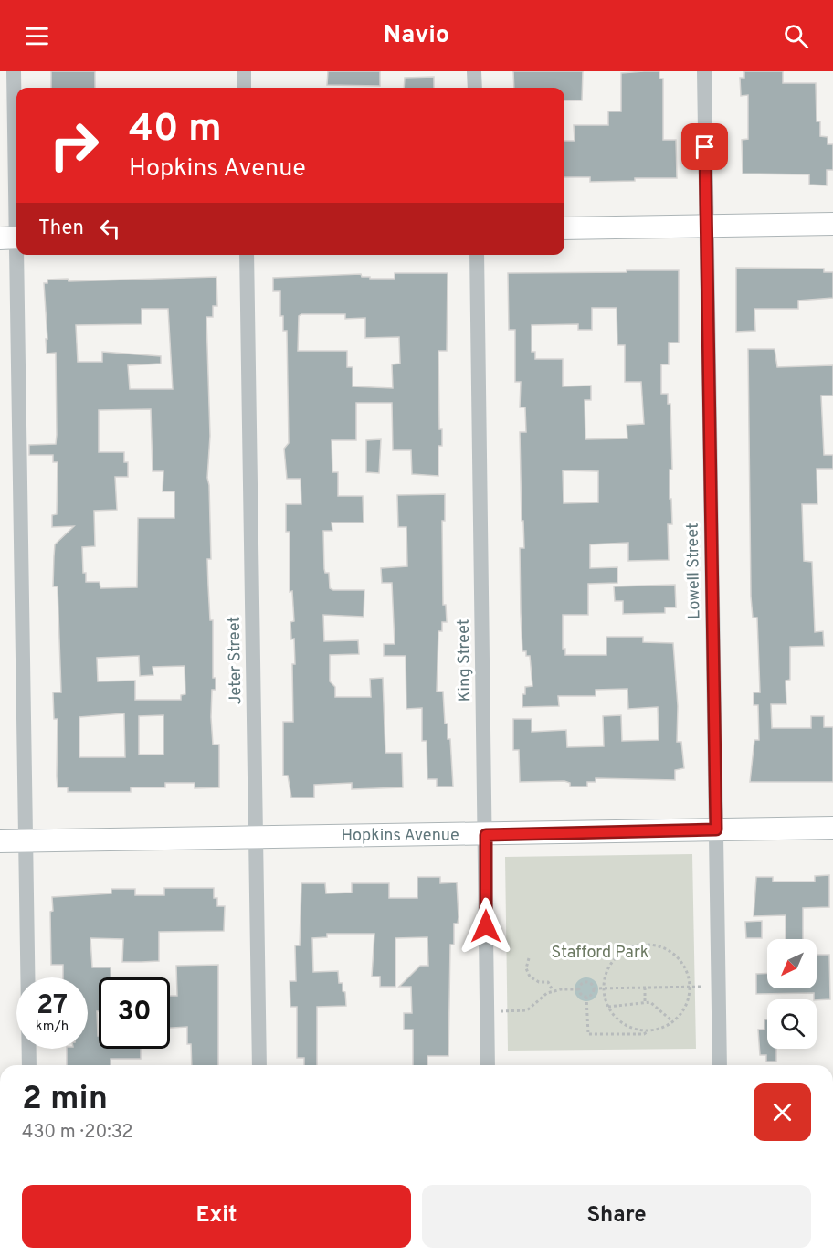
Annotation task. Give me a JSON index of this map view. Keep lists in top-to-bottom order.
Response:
{
  "streets": {
    "street": [
      "Lowell Street",
      "Jeter Street",
      "King Street",
      "Hopkins Avenue"
    ]
  },
  "crossings": [
    ["Lowell Street", "Hopkins Avenue"],
    ["Jeter Street", "Hopkins Avenue"],
    ["King Street", "Hopkins Avenue"]
  ],
  "parks": ["Stafford Park"],
  "north": "bottom left",
  "page": {
    "header": "Navio",
    "turn": ["40 m", "Hopkins Avenue"],
    "then": "Then",
    "speed": "27 km/h",
    "limit": "30",
    "heading": ["2 min", "430 m · 20:32"],
    "buttons": ["Exit", "Share"]
  }
}
